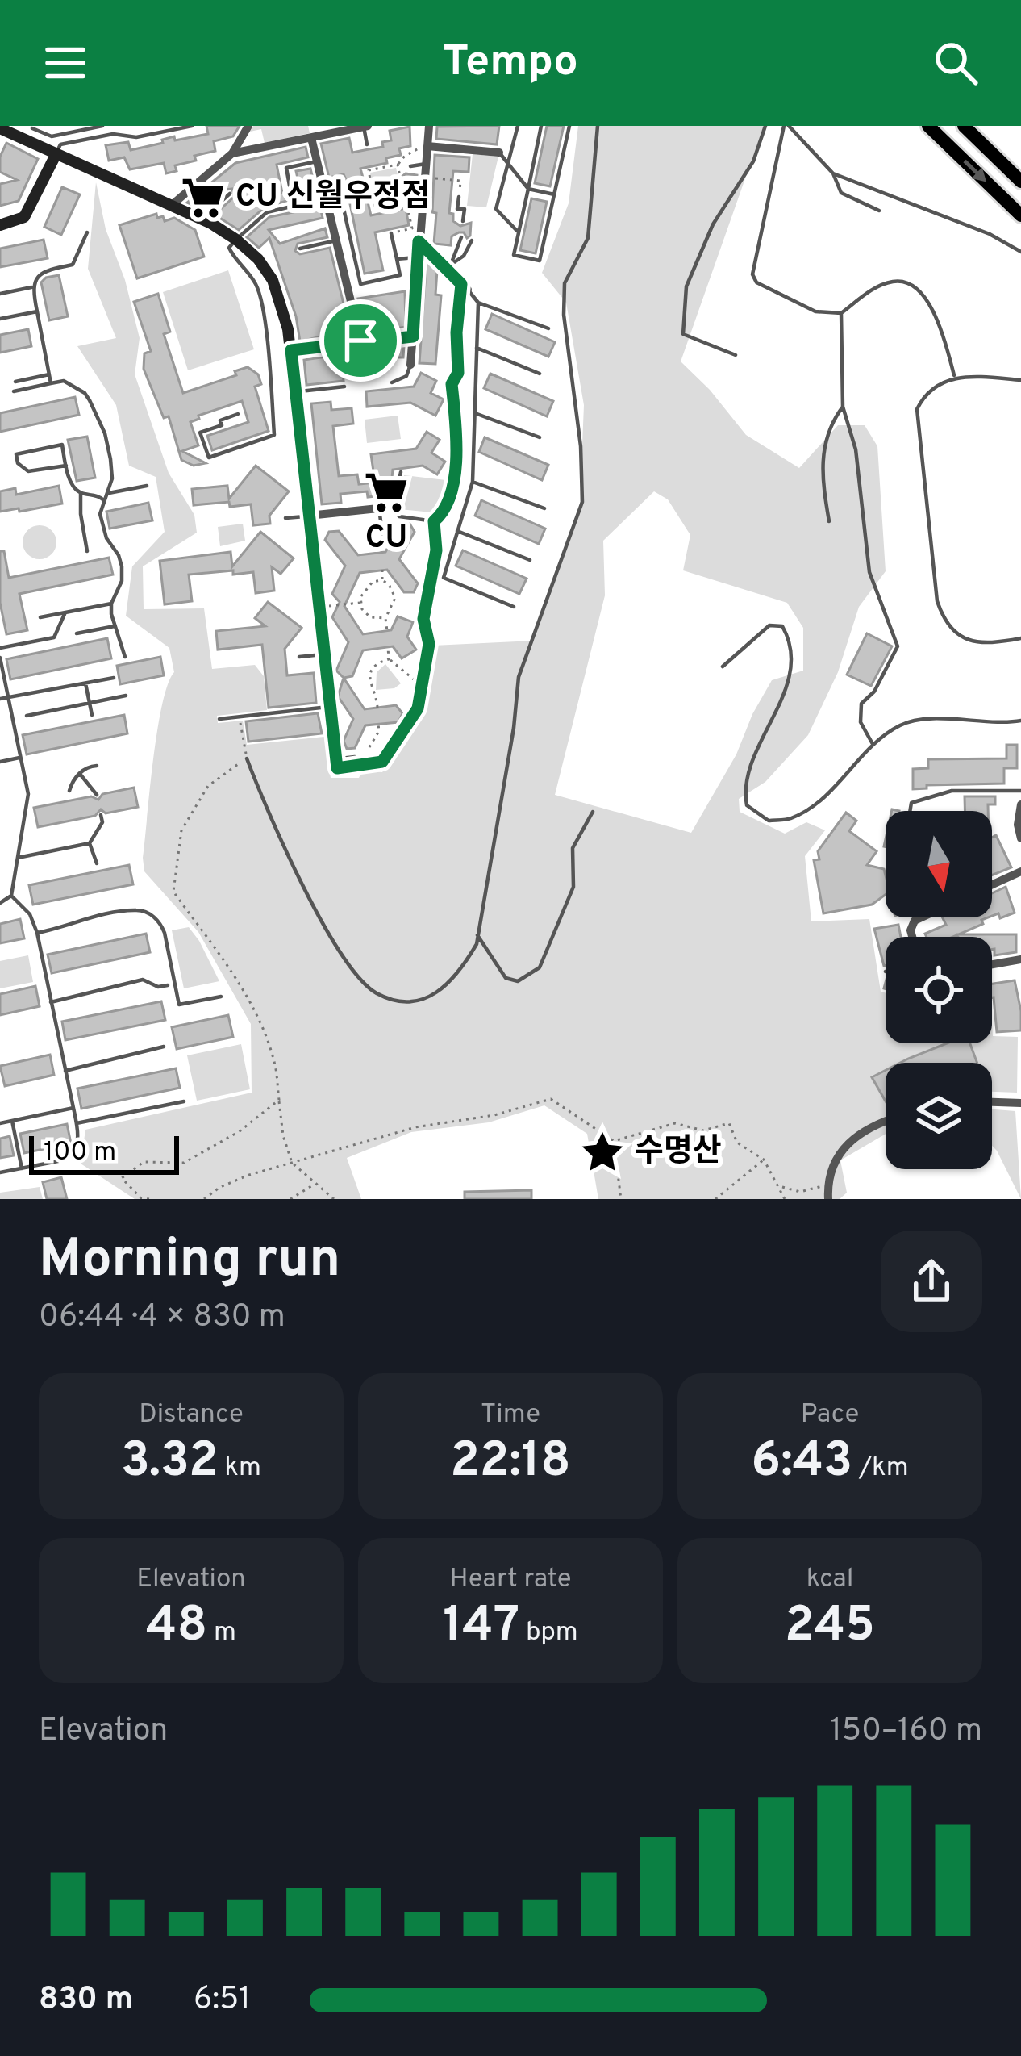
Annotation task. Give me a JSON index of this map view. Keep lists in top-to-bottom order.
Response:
{
  "places": {
    "supermarket": ["CU 신월우정점", "CU"],
    "place": ["수명산"]
  },
  "scale_bar": "100 m",
  "north": "bottom",
  "page": {
    "header": "Tempo",
    "scale": "100 m",
    "heading": ["Morning run", "06:44 · 4 × 830 m"],
    "stats": [
      ["Distance", "3.32 km"],
      ["Time", "22:18"],
      ["Pace", "6:43 /km"],
      ["Elevation", "48 m"],
      ["Heart rate", "147 bpm"],
      ["kcal", "245"]
    ],
    "chart": ["Elevation", "150–160 m"],
    "list": [
      {
        "name": "830 m",
        "note": "6:51"
      }
    ]
  }
}
